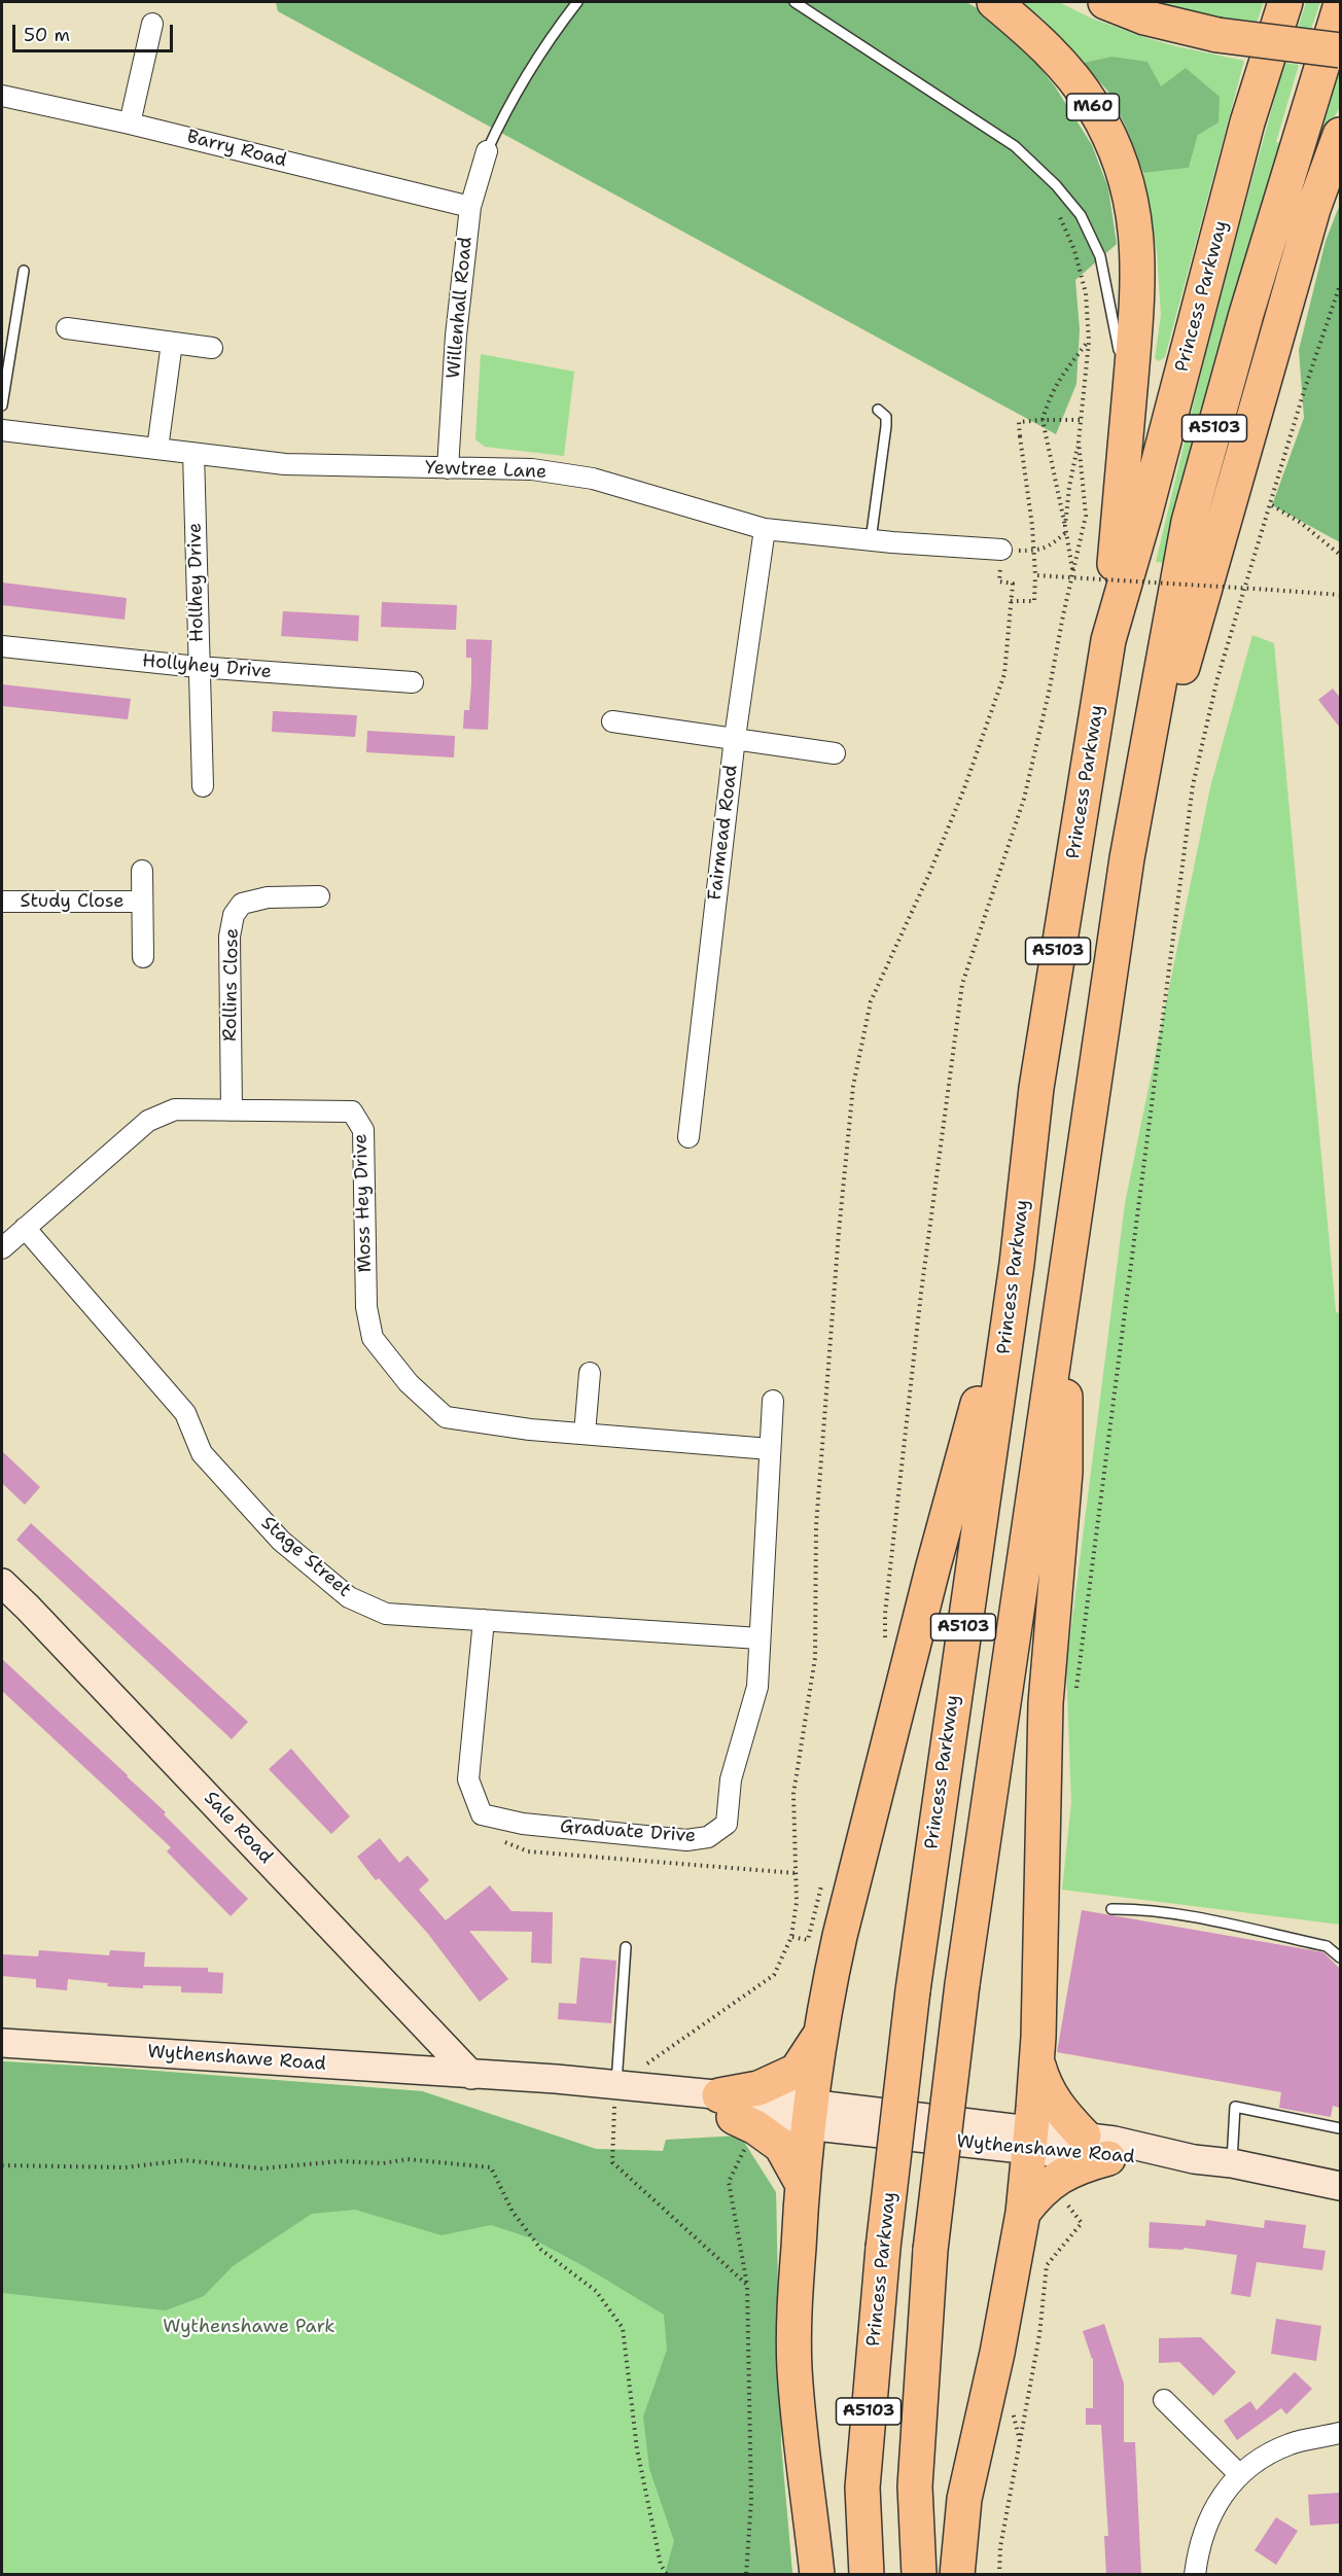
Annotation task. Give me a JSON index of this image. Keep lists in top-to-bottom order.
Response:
{
  "streets": {
    "highway": ["M60", "Princess Parkway", "A5103"],
    "main road": ["Sale Road", "Wythenshawe Road"],
    "street": [
      "Barry Road",
      "Willenhall Road",
      "Yewtree Lane",
      "Hollhey Drive",
      "Hollyhey Drive",
      "Fairmead Road",
      "Study Close",
      "Rollins Close",
      "Moss Hey Drive",
      "Stage Street",
      "Graduate Drive"
    ]
  },
  "crossings": [
    ["Barry Road", "Willenhall Road"],
    ["Willenhall Road", "Yewtree Lane"],
    ["Yewtree Lane", "Hollhey Drive"],
    ["Yewtree Lane", "Fairmead Road"],
    ["Hollhey Drive", "Hollyhey Drive"],
    ["Rollins Close", "Moss Hey Drive"],
    ["Moss Hey Drive", "Stage Street"],
    ["Moss Hey Drive", "Graduate Drive"],
    ["Stage Street", "Graduate Drive"],
    ["Sale Road", "Wythenshawe Road"]
  ],
  "parks": ["Wythenshawe Park"],
  "scale_bar": "50 m"
}
